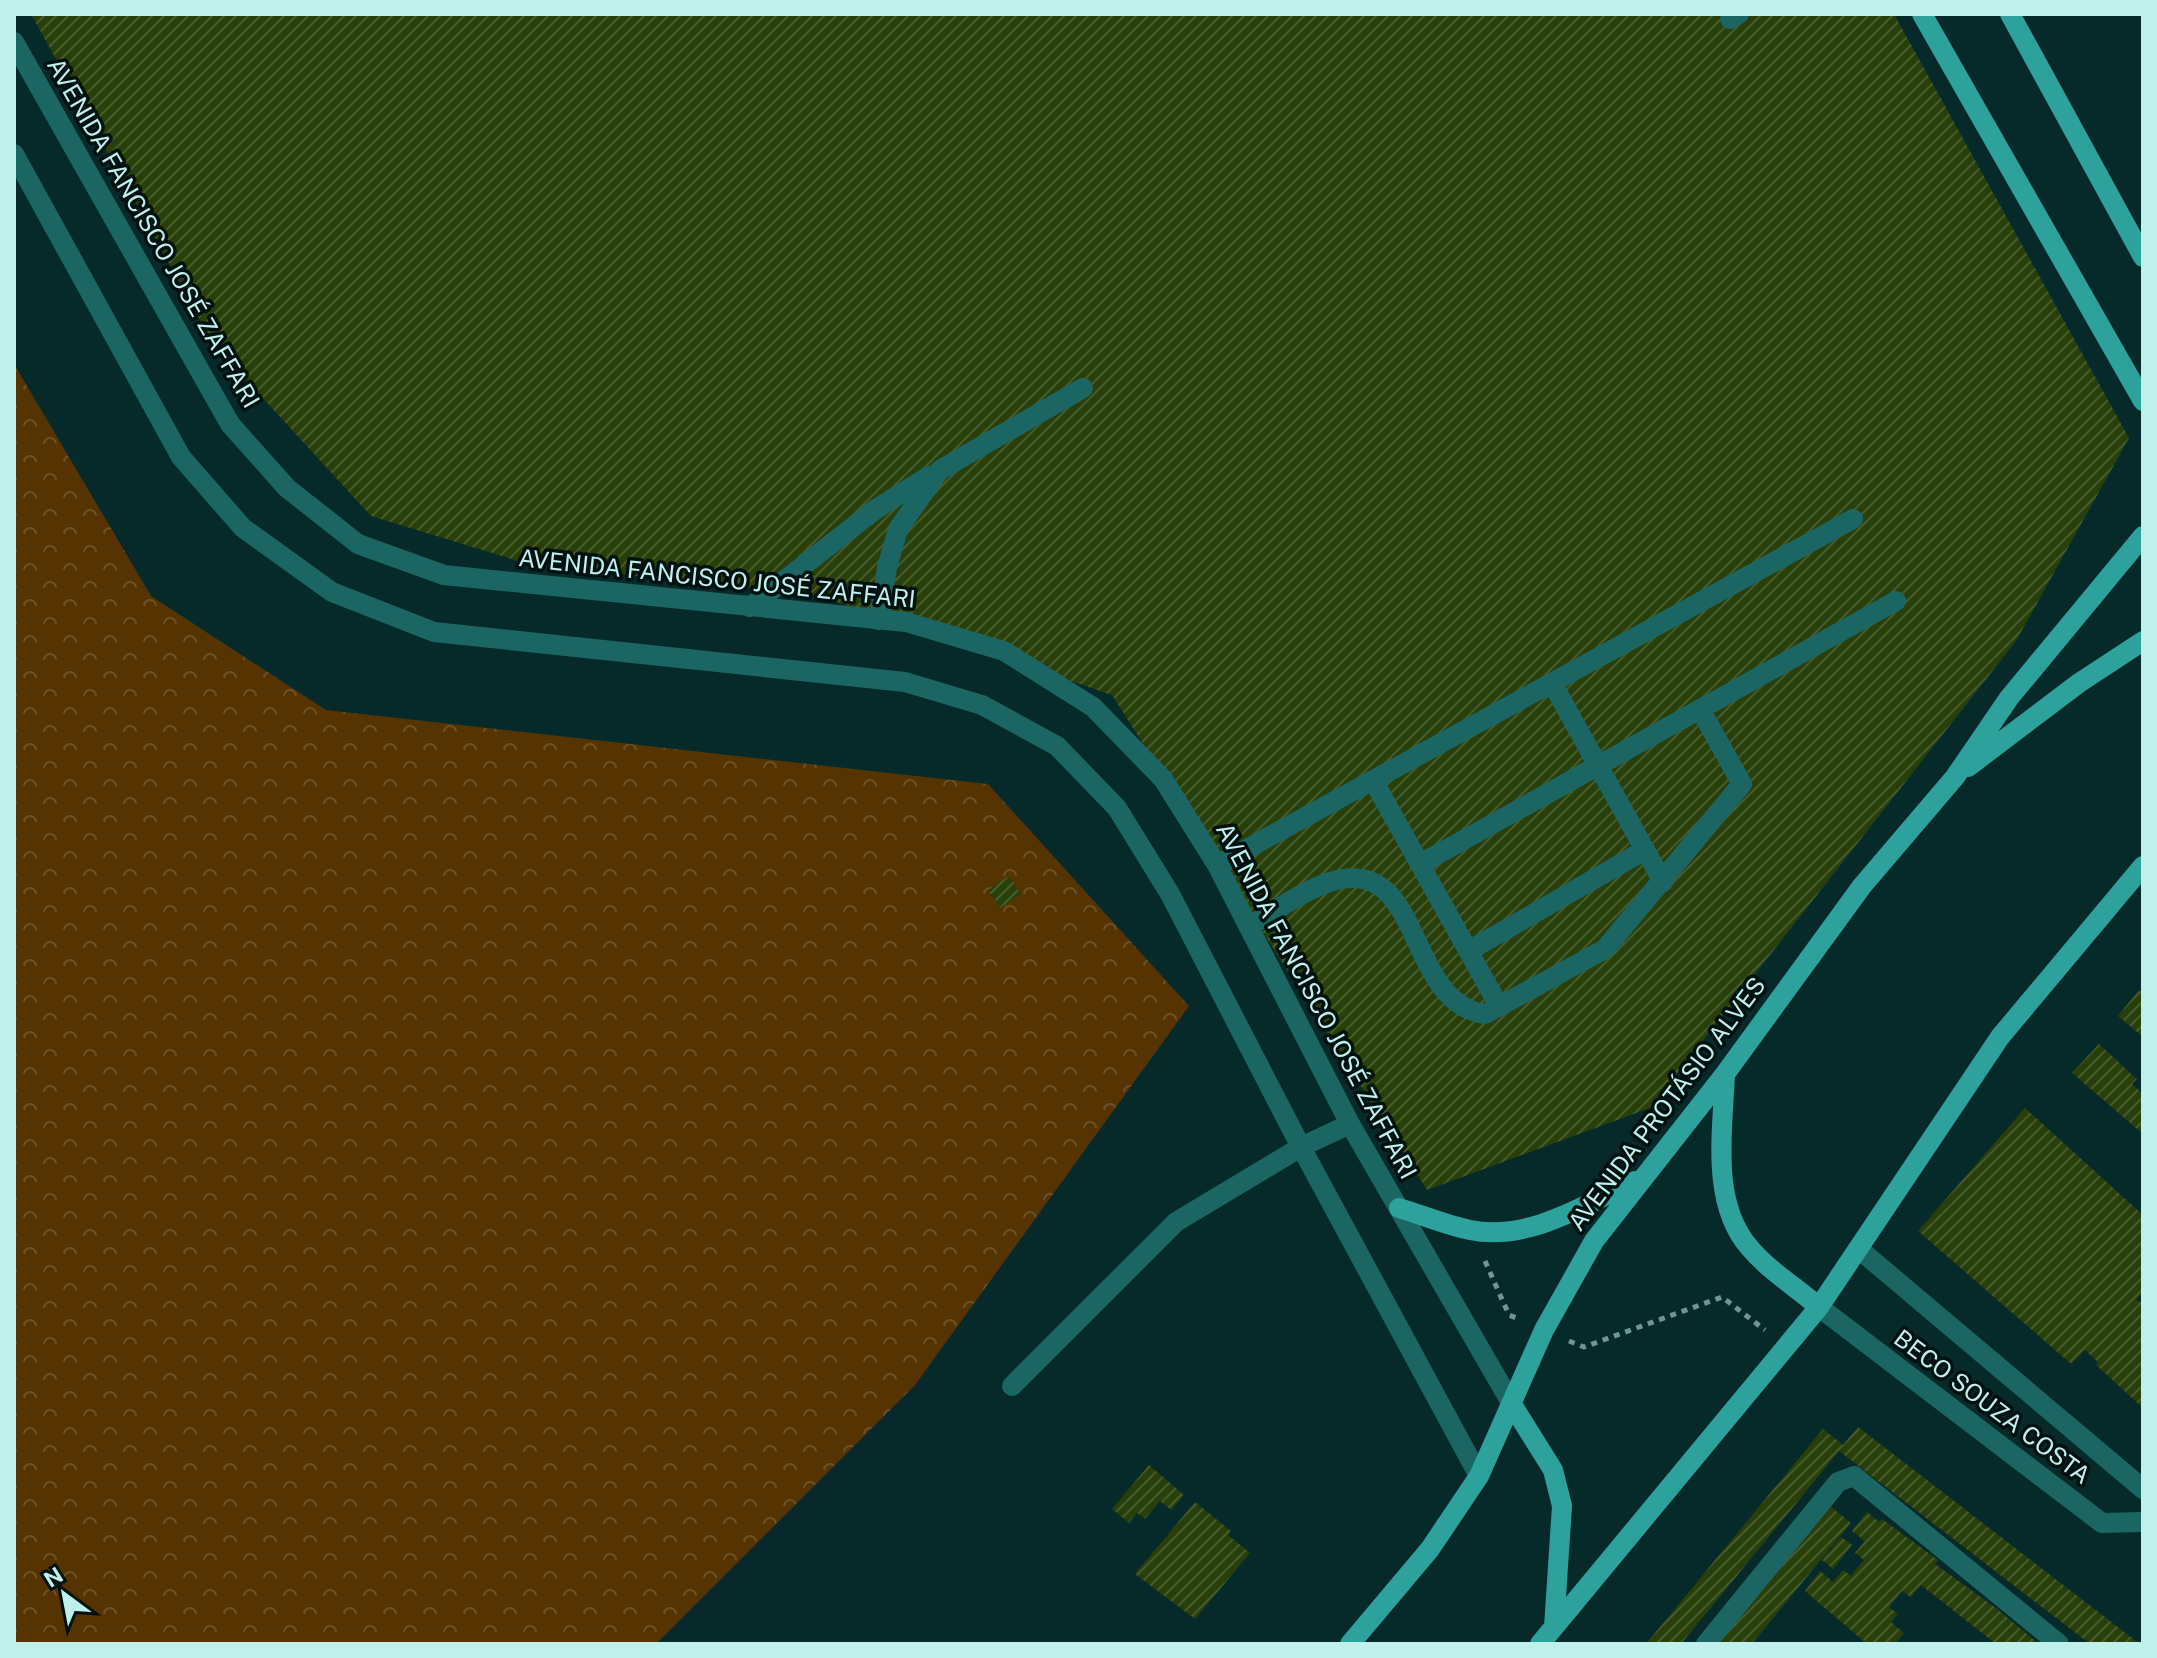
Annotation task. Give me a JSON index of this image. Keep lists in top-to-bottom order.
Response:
{
  "streets": {
    "main road": ["AVENIDA PROTÁSIO ALVES"],
    "street": ["AVENIDA FANCISCO JOSÉ ZAFFARI", "BECO SOUZA COSTA"]
  },
  "crossings": [
    ["AVENIDA FANCISCO JOSÉ ZAFFARI", "AVENIDA PROTÁSIO ALVES"]
  ],
  "north": "top left"
}
